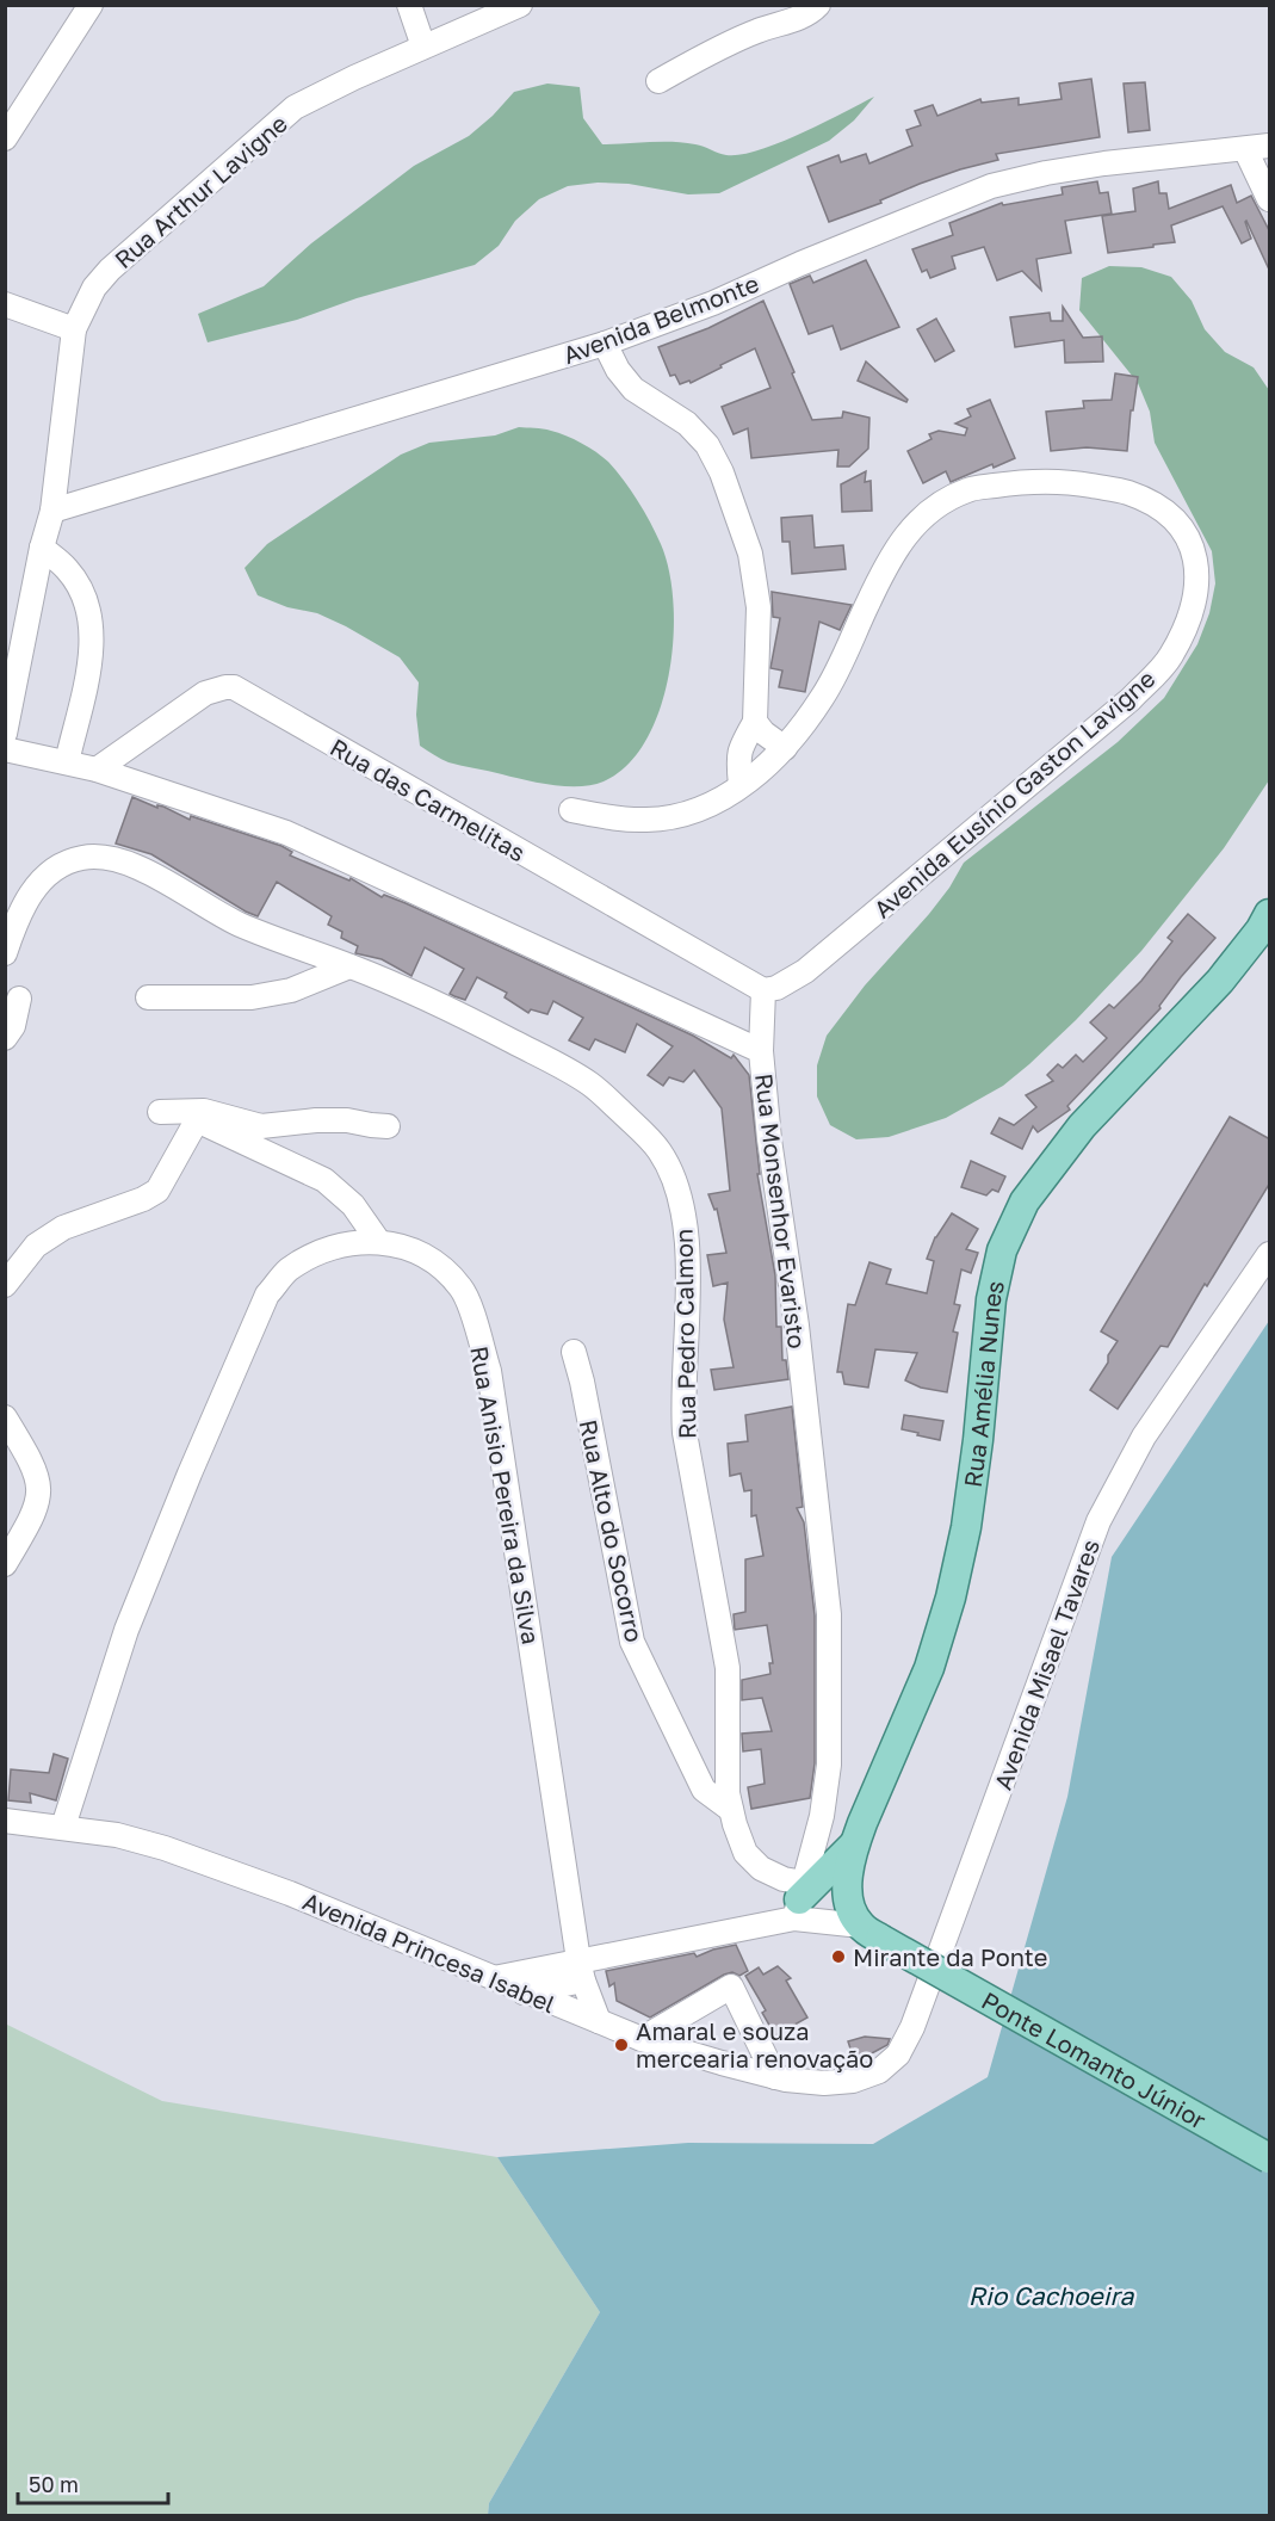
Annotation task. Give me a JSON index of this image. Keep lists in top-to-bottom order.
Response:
{
  "streets": {
    "main road": ["Rua Amélia Nunes", "Ponte Lomanto Júnior"],
    "street": [
      "Rua Arthur Lavigne",
      "Avenida Belmonte",
      "Avenida Eusínio Gaston Lavigne",
      "Rua das Carmelitas",
      "Rua Monsenhor Evaristo",
      "Rua Pedro Calmon",
      "Rua Anisio Pereira da Silva",
      "Rua Alto do Socorro",
      "Avenida Misael Tavares",
      "Avenida Princesa Isabel"
    ]
  },
  "crossings": [
    ["Rua Arthur Lavigne", "Avenida Belmonte"],
    ["Avenida Eusínio Gaston Lavigne", "Rua das Carmelitas"],
    ["Rua das Carmelitas", "Rua Monsenhor Evaristo"],
    ["Rua Monsenhor Evaristo", "Rua Pedro Calmon"],
    ["Rua Pedro Calmon", "Rua Alto do Socorro"],
    ["Rua Amélia Nunes", "Ponte Lomanto Júnior"],
    ["Rua Anisio Pereira da Silva", "Avenida Princesa Isabel"],
    ["Avenida Misael Tavares", "Avenida Princesa Isabel"]
  ],
  "water": ["Rio Cachoeira"],
  "places": ["Mirante da Ponte", "Amaral e souza mercearia renovação"],
  "scale_bar": "50 m"
}
